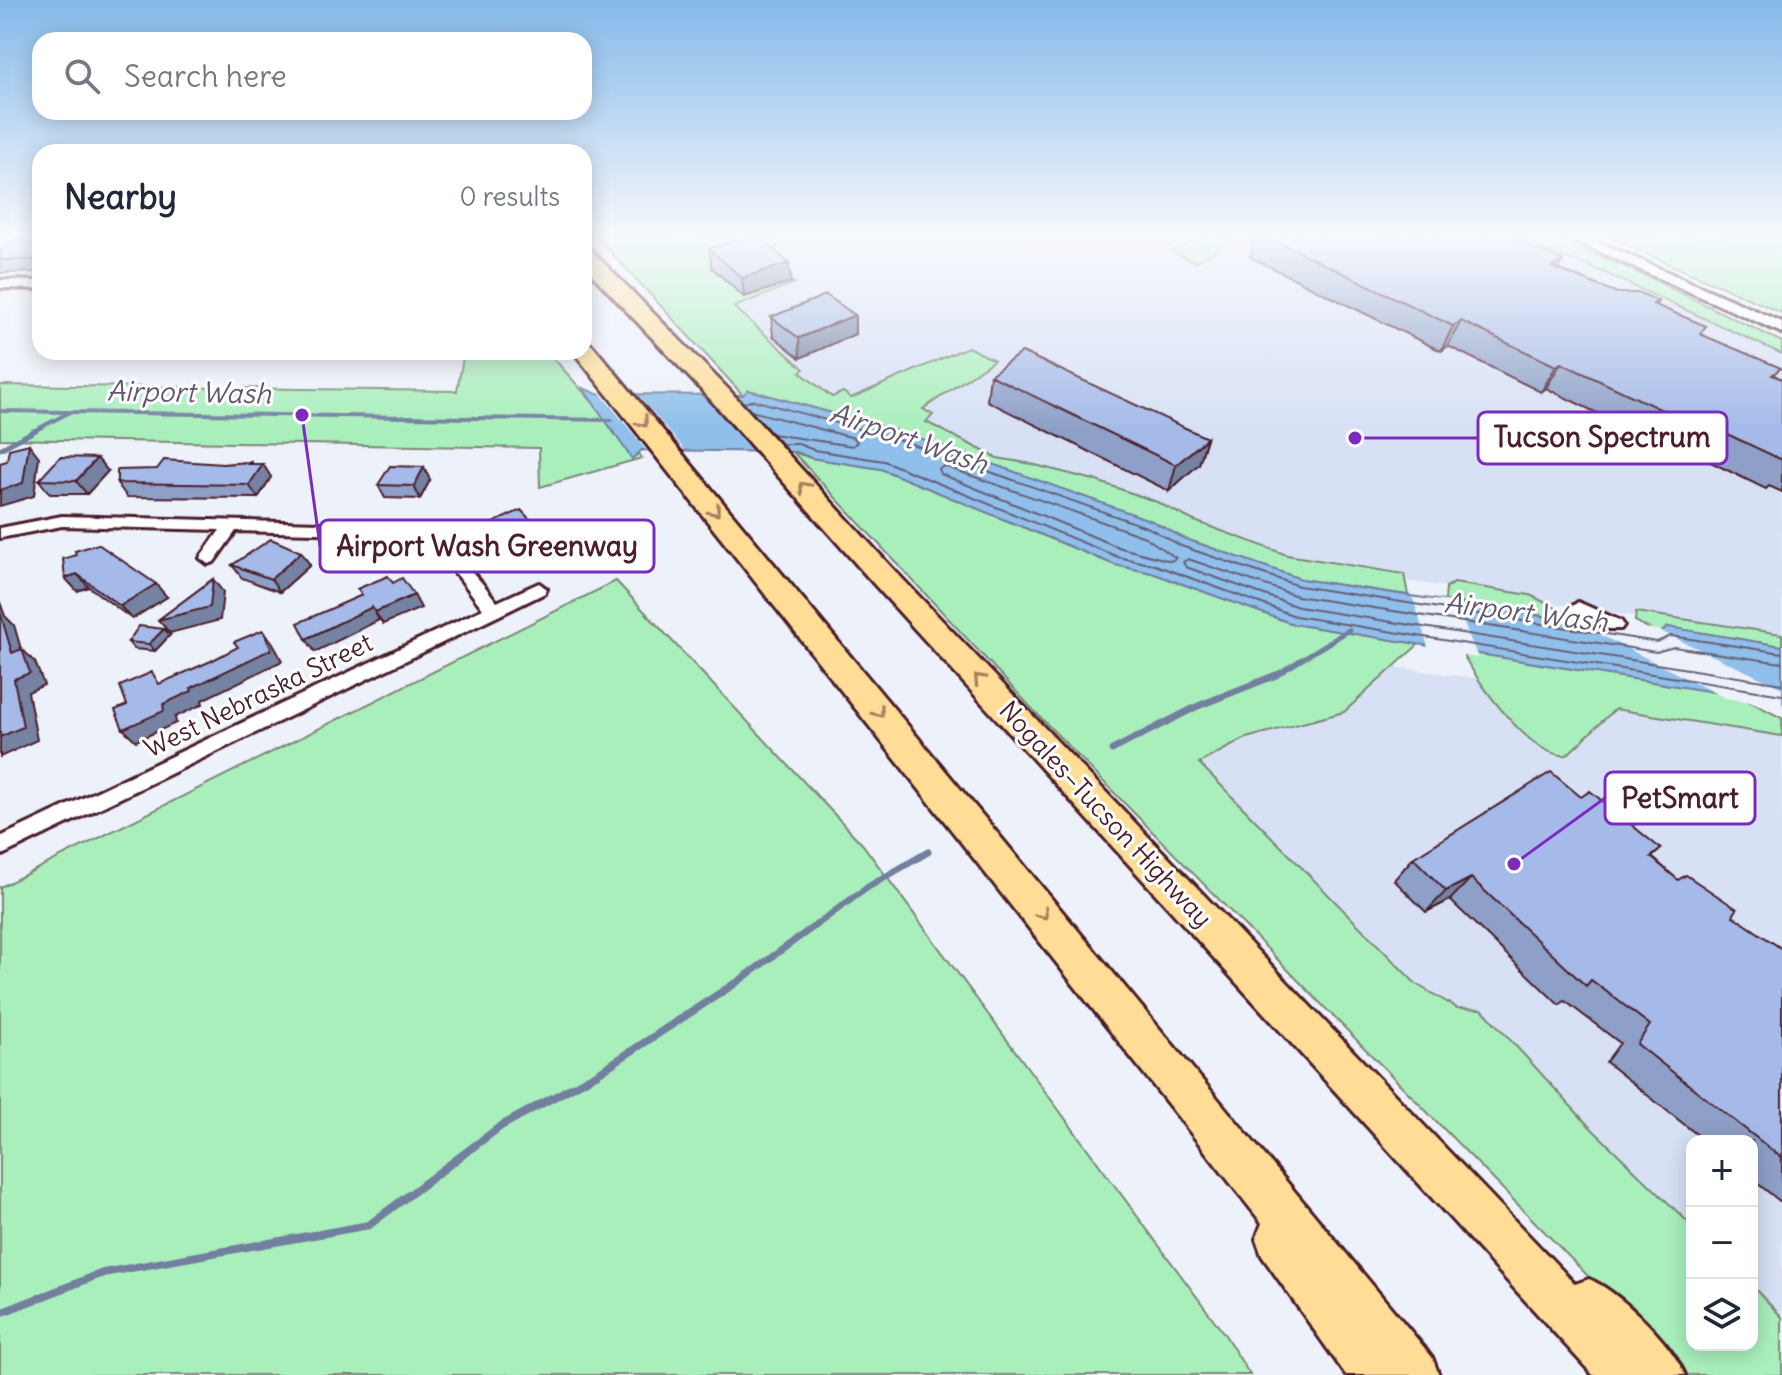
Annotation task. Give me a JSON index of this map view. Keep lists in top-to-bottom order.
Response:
{
  "streets": {
    "highway": ["Nogales–Tucson Highway"],
    "street": ["West Nebraska Street"]
  },
  "water": ["Airport Wash"],
  "places": ["Airport Wash Greenway", "Tucson Spectrum", "PetSmart"],
  "page": {
    "search": "Search here",
    "heading": ["Nearby", "0 results"],
    "map_buttons": ["+", "−"]
  }
}
